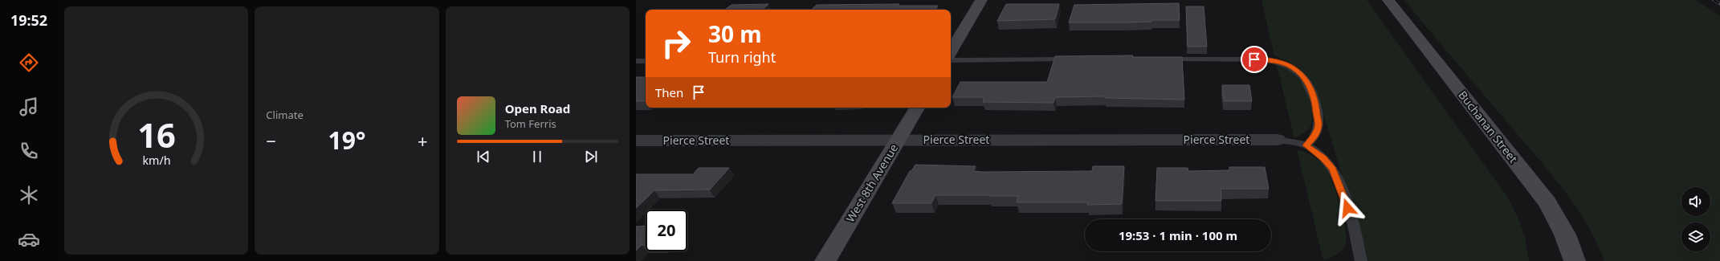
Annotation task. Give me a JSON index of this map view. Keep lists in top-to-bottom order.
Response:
{
  "streets": {
    "street": ["Buchanan Street", "Pierce Street", "West 8th Avenue"]
  },
  "crossings": [
    ["Pierce Street", "West 8th Avenue"]
  ],
  "page": {
    "tabs": "19:52",
    "tile": "Climate",
    "turn": ["30 m", "Turn right"],
    "then": "Then",
    "song": ["Open Road", "Tom Ferris"],
    "heat": ["−", "19°", "+"],
    "limit": "20",
    "trip": "19:53 · 1 min · 100 m",
    "gauge": ["16", "km/h"]
  }
}
